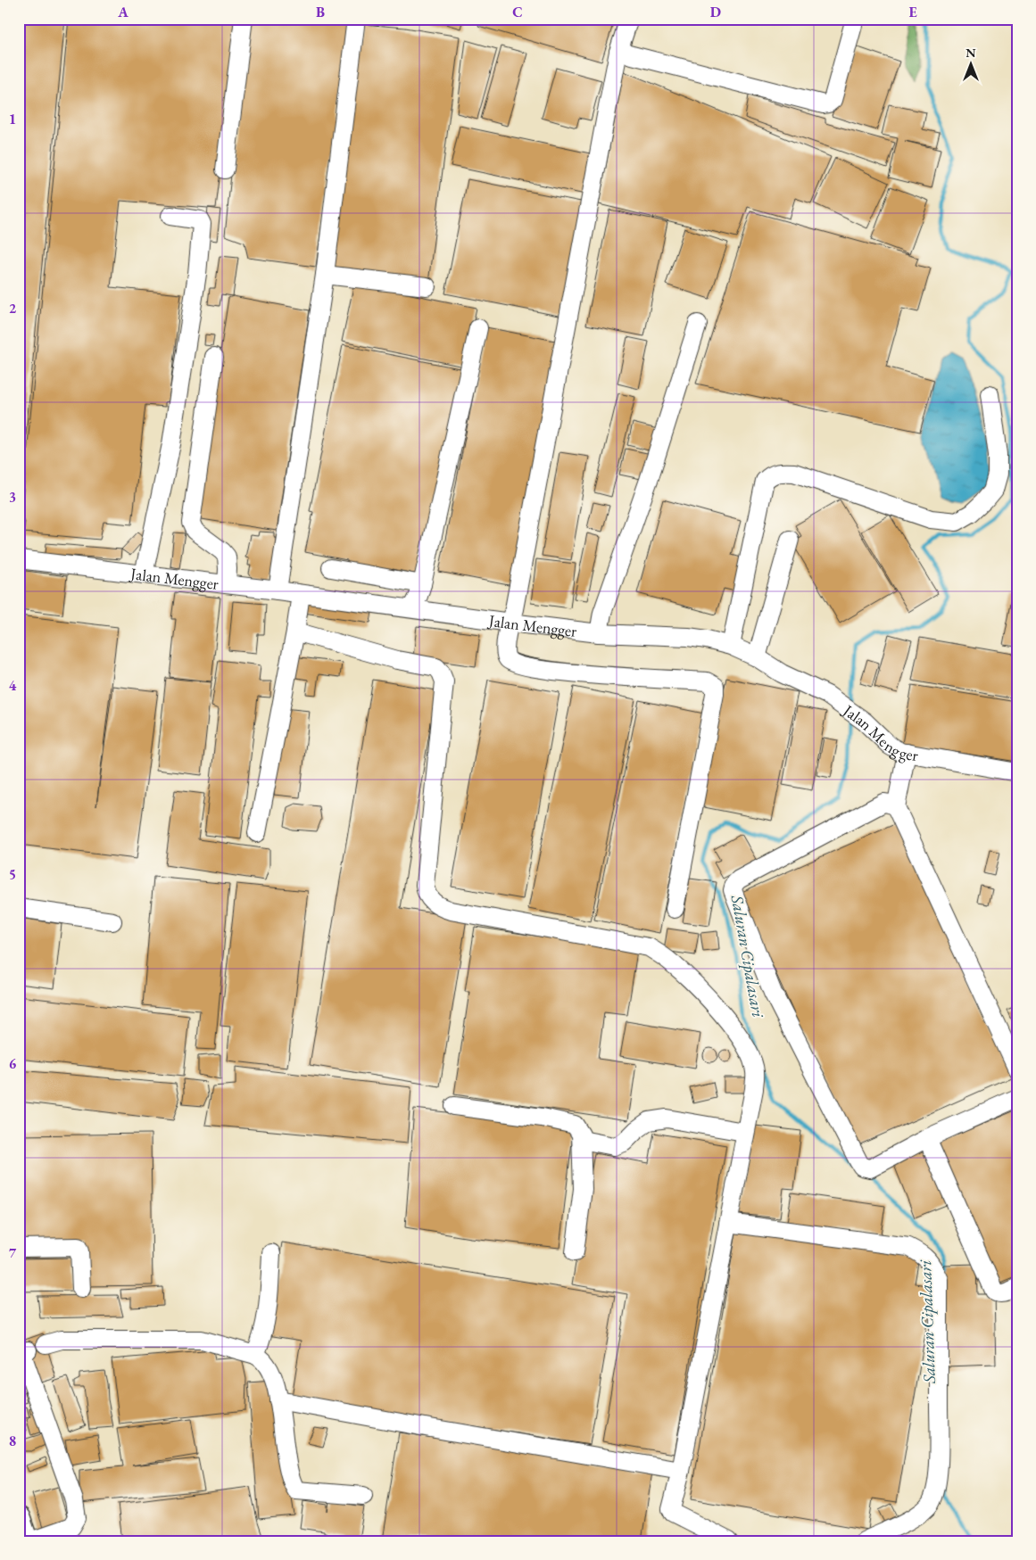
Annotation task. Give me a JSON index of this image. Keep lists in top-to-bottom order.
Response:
{
  "streets": {
    "street": ["Jalan Mengger"]
  },
  "water": ["Saluran Cipalasari"],
  "north": "top",
  "grid": {
    "columns": [
      "A",
      "B",
      "C",
      "D",
      "E"
    ],
    "rows": [
      "1",
      "2",
      "3",
      "4",
      "5",
      "6",
      "7",
      "8"
    ]
  }
}
